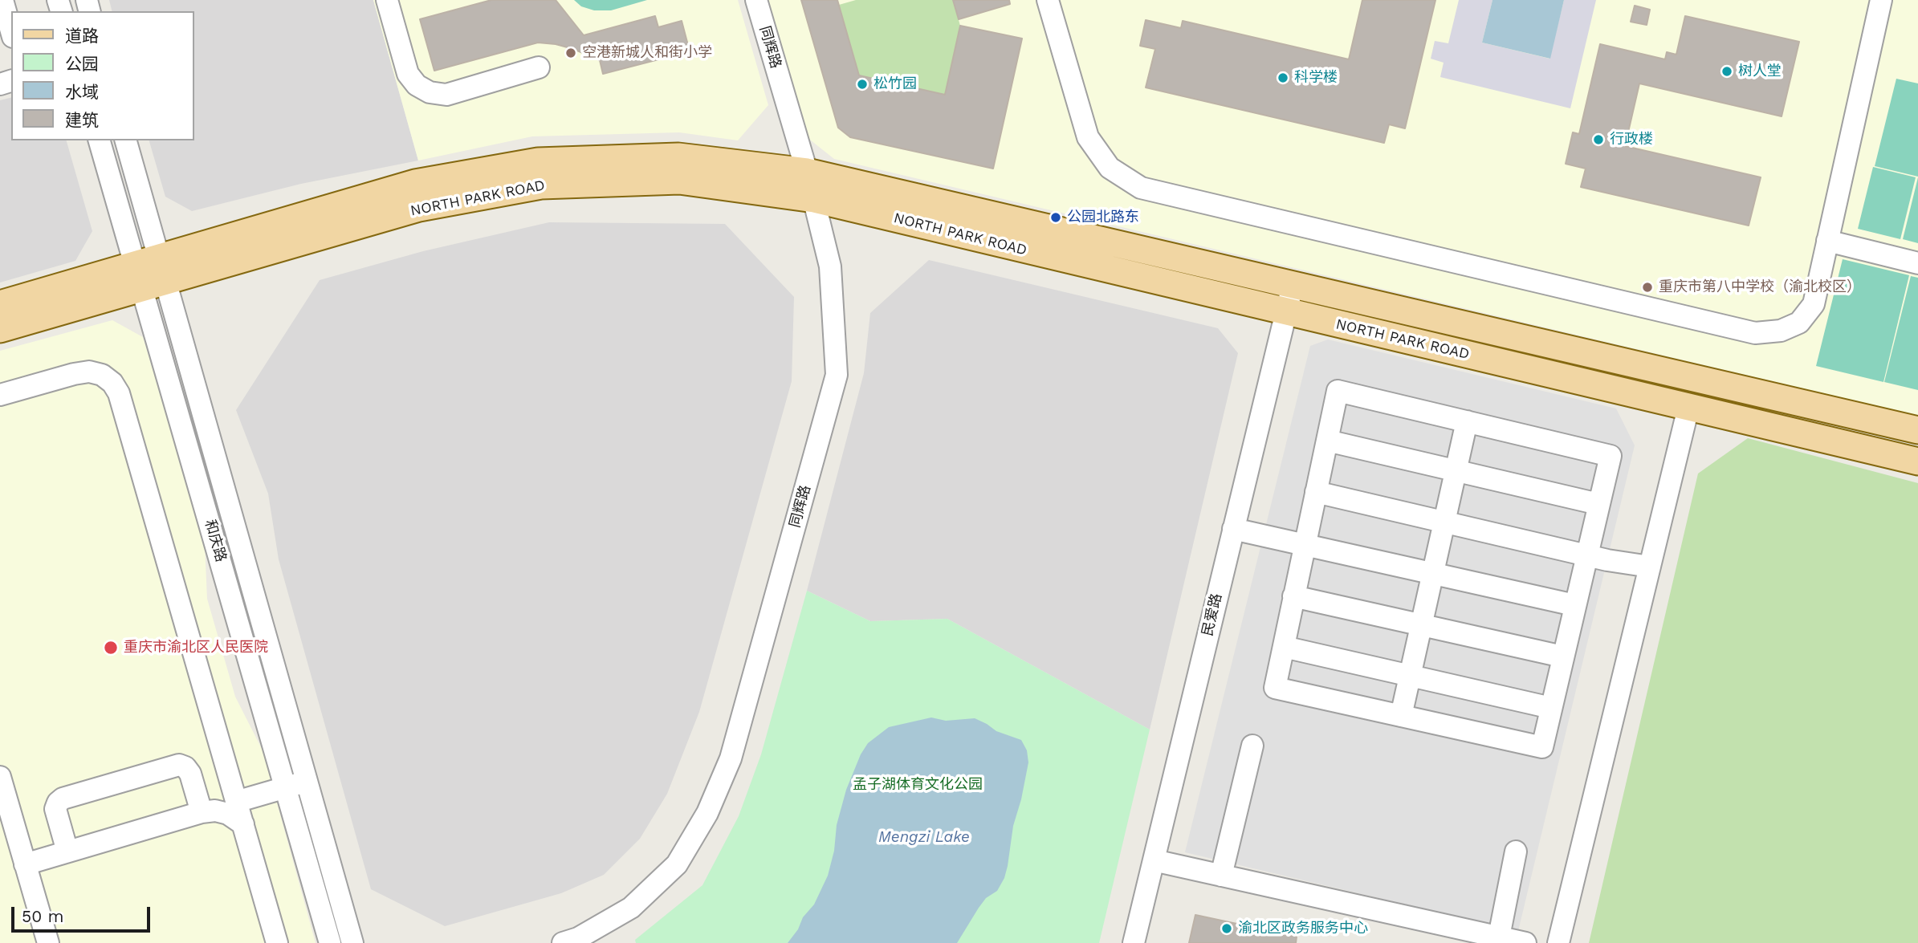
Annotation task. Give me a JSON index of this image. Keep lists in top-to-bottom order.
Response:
{
  "streets": {
    "main road": ["NORTH PARK ROAD"],
    "street": ["同辉路", "和庆路", "民爱路"]
  },
  "crossings": [
    ["同辉路", "NORTH PARK ROAD"],
    ["NORTH PARK ROAD", "和庆路"],
    ["NORTH PARK ROAD", "民爱路"]
  ],
  "water": ["Mengzi Lake"],
  "parks": ["孟子湖体育文化公园"],
  "places": [
    "空港新城人和街小学",
    "树人堂",
    "科学楼",
    "松竹园",
    "行政楼",
    "公园北路东",
    "重庆市第八中学校（渝北校区）",
    "重庆市渝北区人民医院",
    "渝北区政务服务中心"
  ],
  "legend": [
    "道路",
    "公园",
    "水域",
    "建筑"
  ],
  "scale_bar": "50 m"
}
